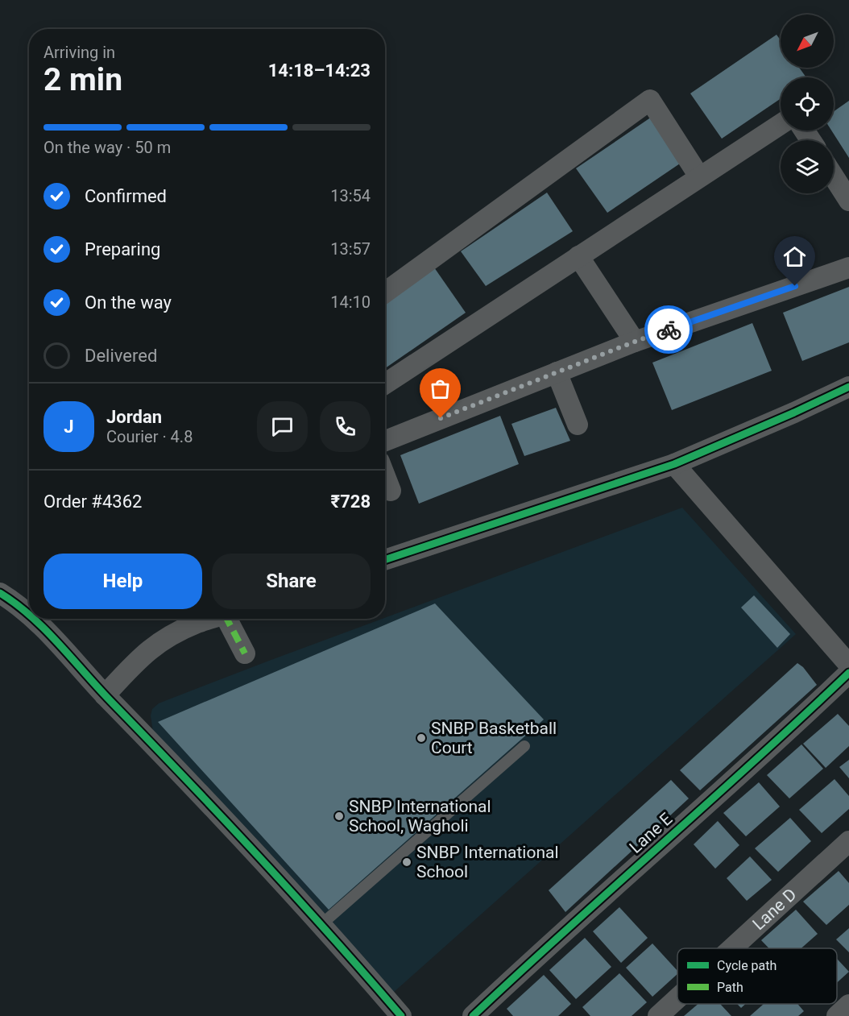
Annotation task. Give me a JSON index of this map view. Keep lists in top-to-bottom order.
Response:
{
  "streets": {
    "street": ["Lane E", "Lane D"]
  },
  "places": ["SNBP Basketball Court", "SNBP International School, Wagholi", "SNBP International School"],
  "legend": ["Cycle path", "Path"],
  "north": "bottom left",
  "page": {
    "heading": ["2 min", "Arriving in", "14:18–14:23"],
    "panel": [
      "Jordan",
      "Courier · 4.8",
      "Order #4362",
      "₹728"
    ],
    "bar": "On the way · 50 m",
    "list": [
      ["Confirmed", "13:54"],
      ["Preparing", "13:57"],
      ["On the way", "14:10"],
      "Delivered"
    ],
    "round": "J",
    "buttons": ["Help", "Share"]
  }
}
